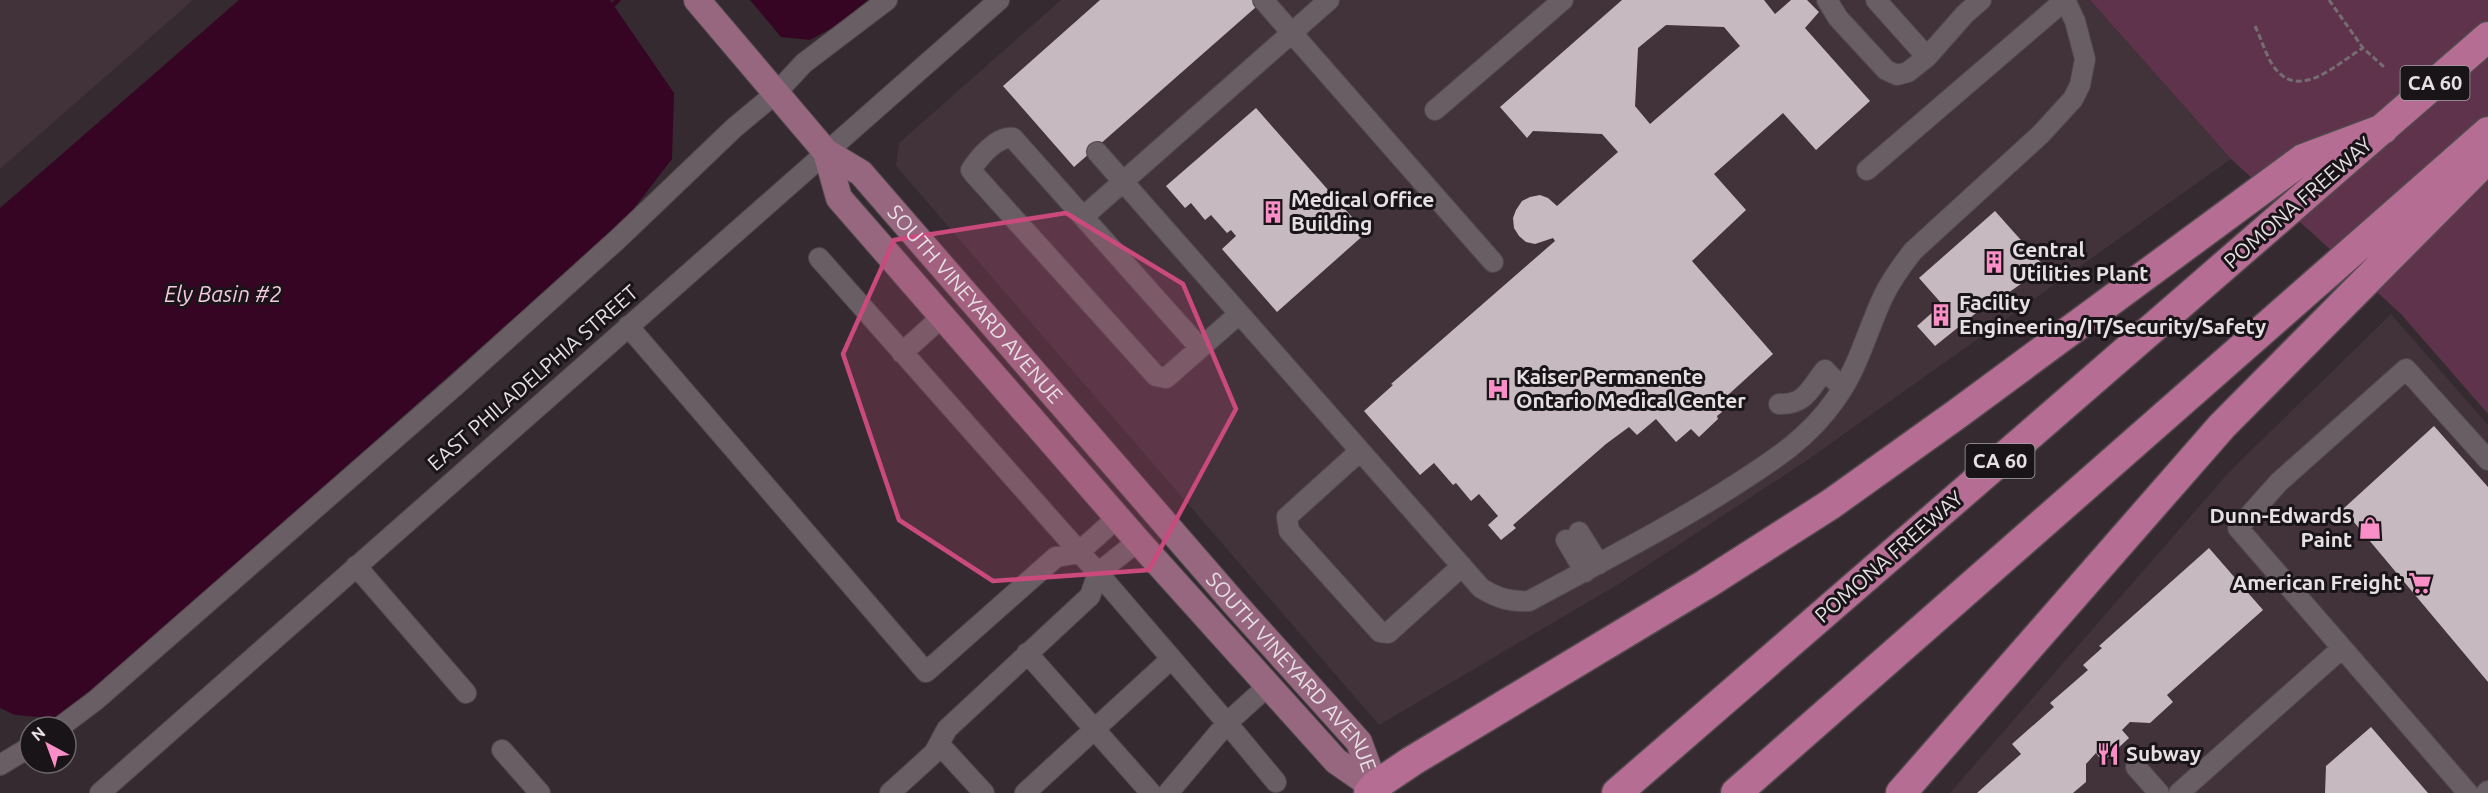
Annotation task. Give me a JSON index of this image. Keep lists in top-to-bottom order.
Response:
{
  "streets": {
    "highway": ["CA 60", "POMONA FREEWAY"],
    "main road": ["SOUTH VINEYARD AVENUE"],
    "street": ["EAST PHILADELPHIA STREET"]
  },
  "crossings": [
    ["SOUTH VINEYARD AVENUE", "EAST PHILADELPHIA STREET"]
  ],
  "water": ["Ely Basin #2"],
  "places": {
    "building": ["Medical Office Building", "Central Utilities Plant", "Facility Engineering/IT/Security/Safety"],
    "hospital": ["Kaiser Permanente Ontario Medical Center"],
    "shop": ["Dunn-Edwards Paint"],
    "supermarket": ["American Freight"],
    "restaurant": ["Subway"]
  },
  "north": "top left"
}
